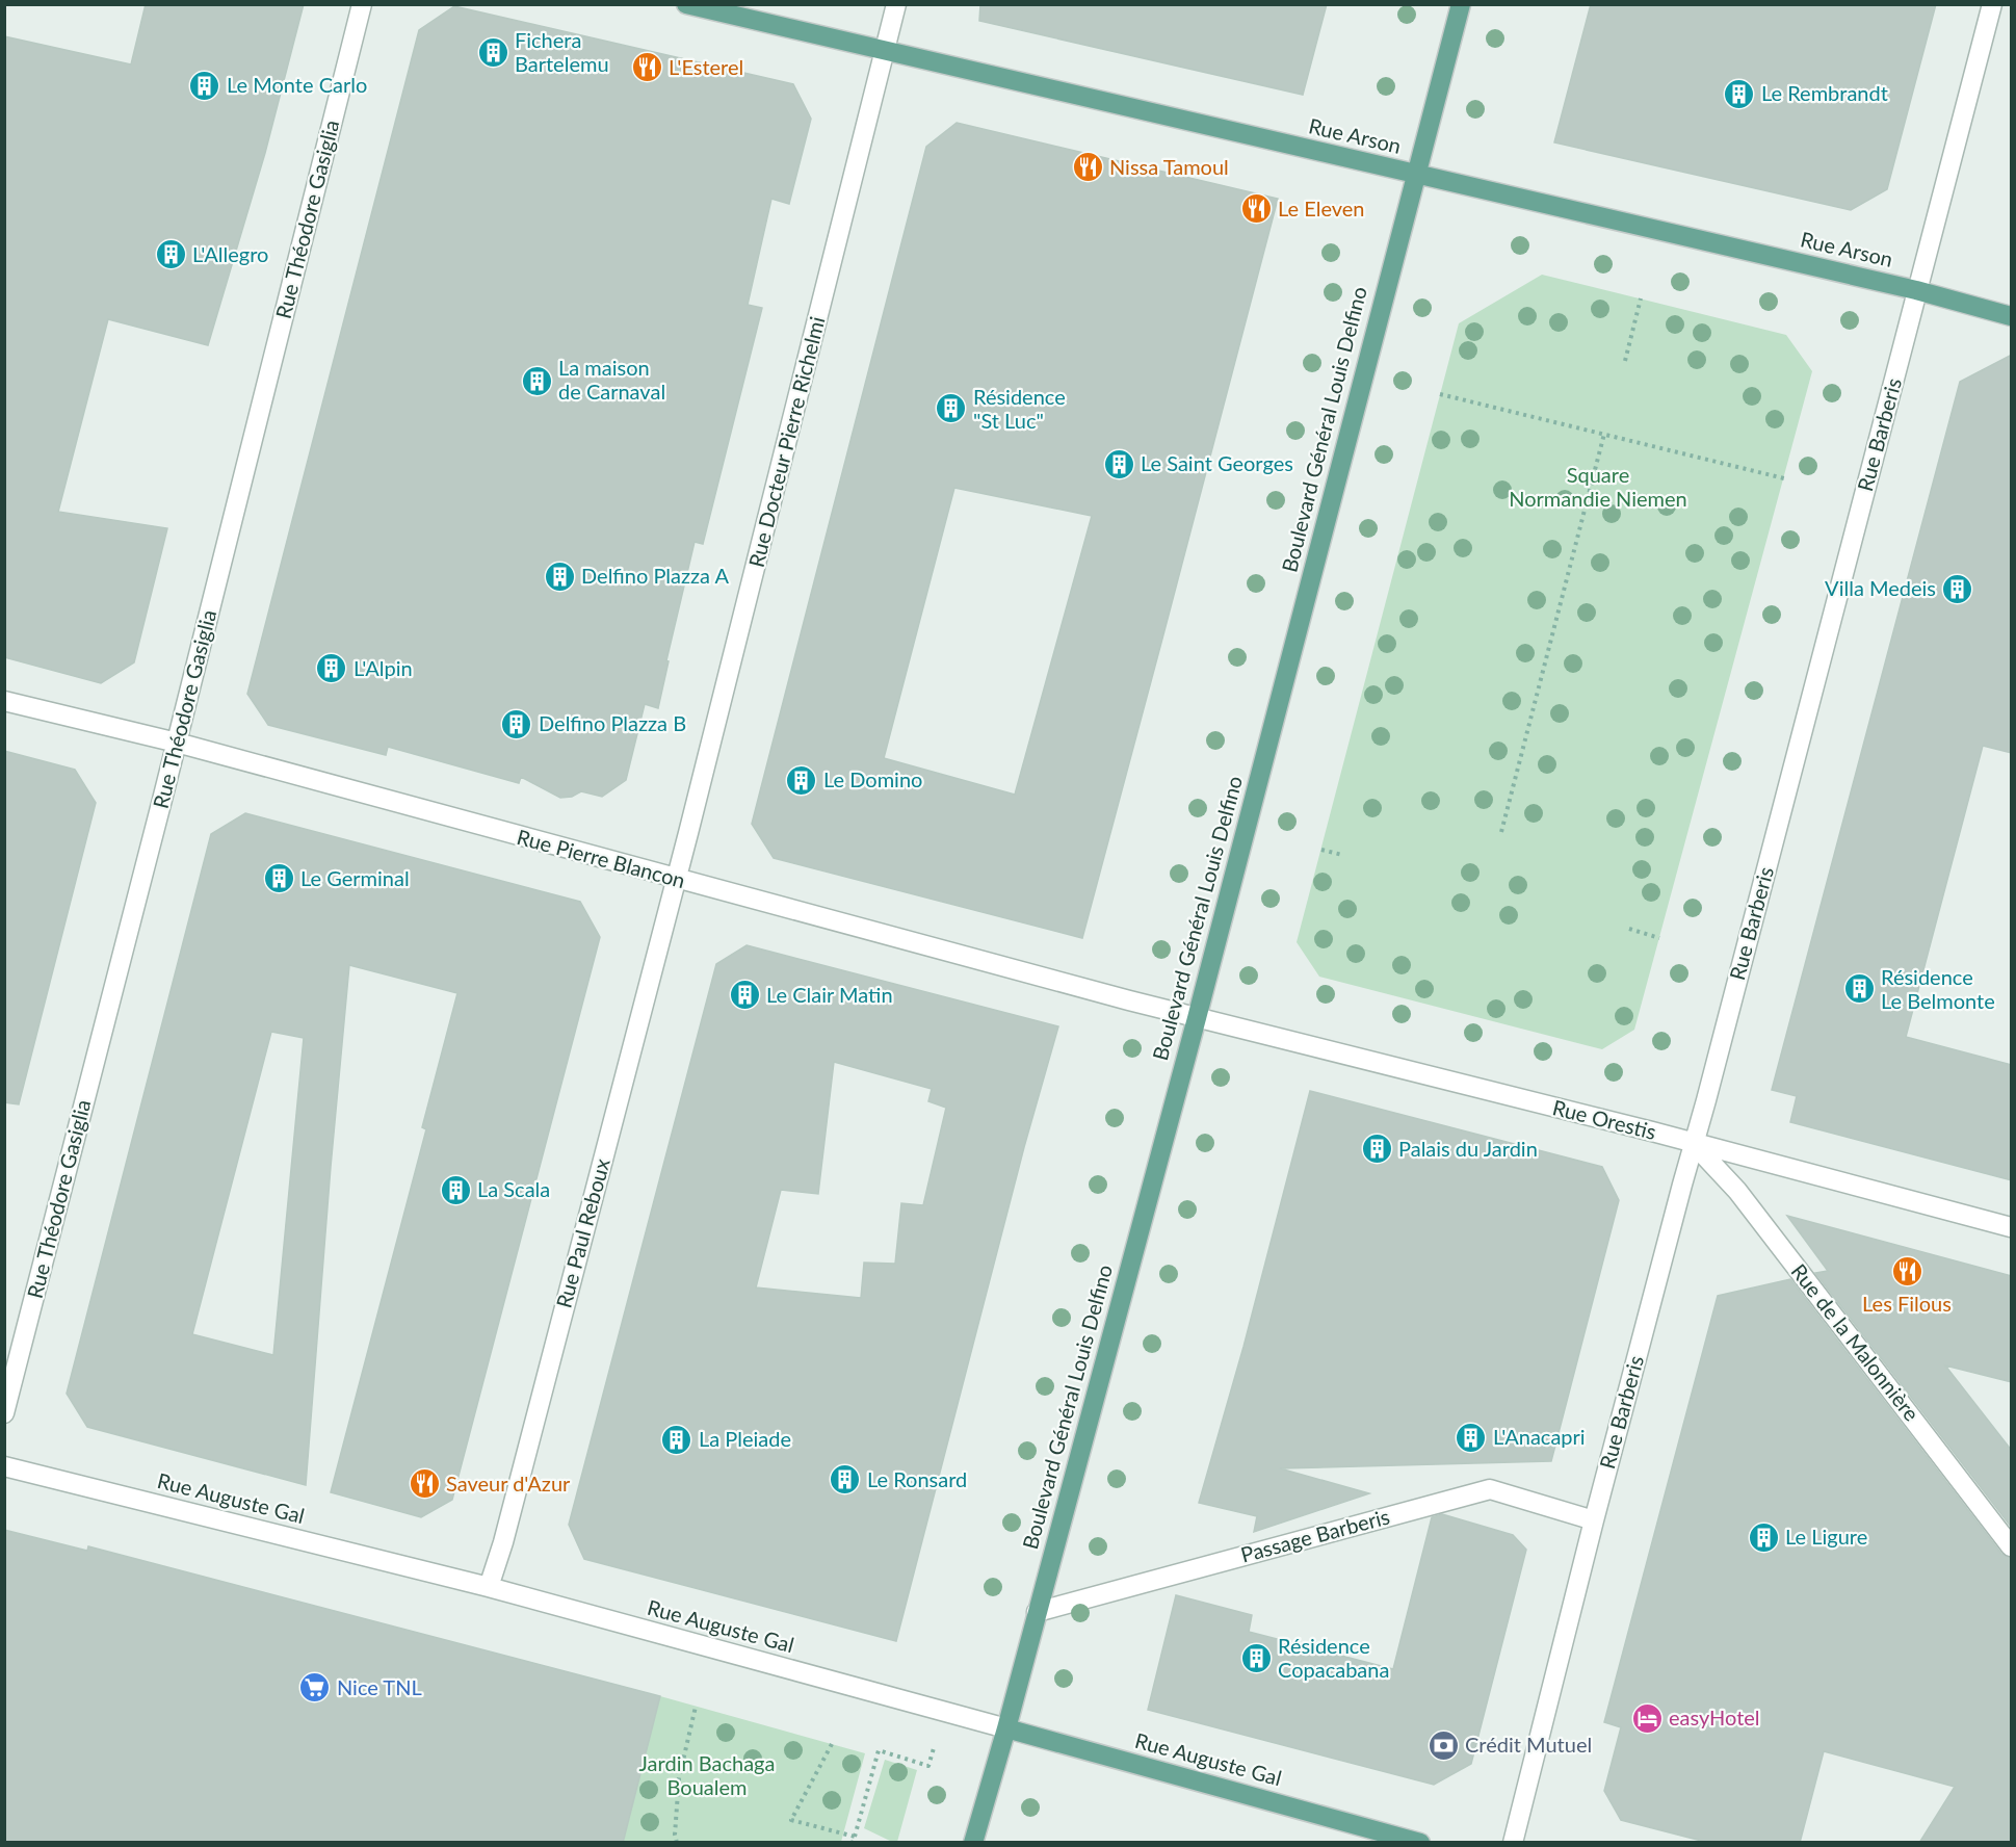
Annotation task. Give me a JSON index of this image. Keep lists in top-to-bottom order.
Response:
{
  "streets": {
    "main road": ["Rue Arson", "Boulevard Général Louis Delfino", "Rue Auguste Gal"],
    "street": [
      "Rue Théodore Gasiglia",
      "Rue Barberis",
      "Rue Docteur Pierre Richelmi",
      "Rue Pierre Blancon",
      "Rue Orestis",
      "Rue Paul Reboux",
      "Rue de la Malonnière",
      "Passage Barberis"
    ]
  },
  "crossings": [
    ["Rue Arson", "Boulevard Général Louis Delfino"],
    ["Rue Arson", "Rue Barberis"],
    ["Rue Arson", "Rue Docteur Pierre Richelmi"],
    ["Rue Théodore Gasiglia", "Rue Pierre Blancon"],
    ["Boulevard Général Louis Delfino", "Rue Pierre Blancon"],
    ["Boulevard Général Louis Delfino", "Rue Orestis"],
    ["Boulevard Général Louis Delfino", "Rue Auguste Gal"],
    ["Boulevard Général Louis Delfino", "Passage Barberis"],
    ["Rue Barberis", "Rue Orestis"],
    ["Rue Barberis", "Rue de la Malonnière"],
    ["Rue Barberis", "Passage Barberis"],
    ["Rue Docteur Pierre Richelmi", "Rue Pierre Blancon"],
    ["Rue Docteur Pierre Richelmi", "Rue Paul Reboux"],
    ["Rue Pierre Blancon", "Rue Orestis"],
    ["Rue Pierre Blancon", "Rue Paul Reboux"],
    ["Rue Orestis", "Rue de la Malonnière"],
    ["Rue Paul Reboux", "Rue Auguste Gal"]
  ],
  "parks": ["Square Normandie Niemen", "Jardin Bachaga Boualem"],
  "places": {
    "building": [
      "Fichera Bartelemu",
      "Le Monte Carlo",
      "Le Rembrandt",
      "L'Allegro",
      "La maison de Carnaval",
      "Résidence \"St Luc\"",
      "Le Saint Georges",
      "Delfino Plazza A",
      "Villa Medeis",
      "L'Alpin",
      "Delfino Plazza B",
      "Le Domino",
      "Le Germinal",
      "Résidence Le Belmonte",
      "Le Clair Matin",
      "Palais du Jardin",
      "La Scala",
      "L'Anacapri",
      "La Pleiade",
      "Le Ronsard",
      "Le Ligure",
      "Résidence Copacabana"
    ],
    "restaurant": [
      "L'Esterel",
      "Nissa Tamoul",
      "Le Eleven",
      "Les Filous",
      "Saveur d'Azur"
    ],
    "supermarket": ["Nice TNL"],
    "hotel": ["easyHotel"],
    "bank": ["Crédit Mutuel"]
  }
}
